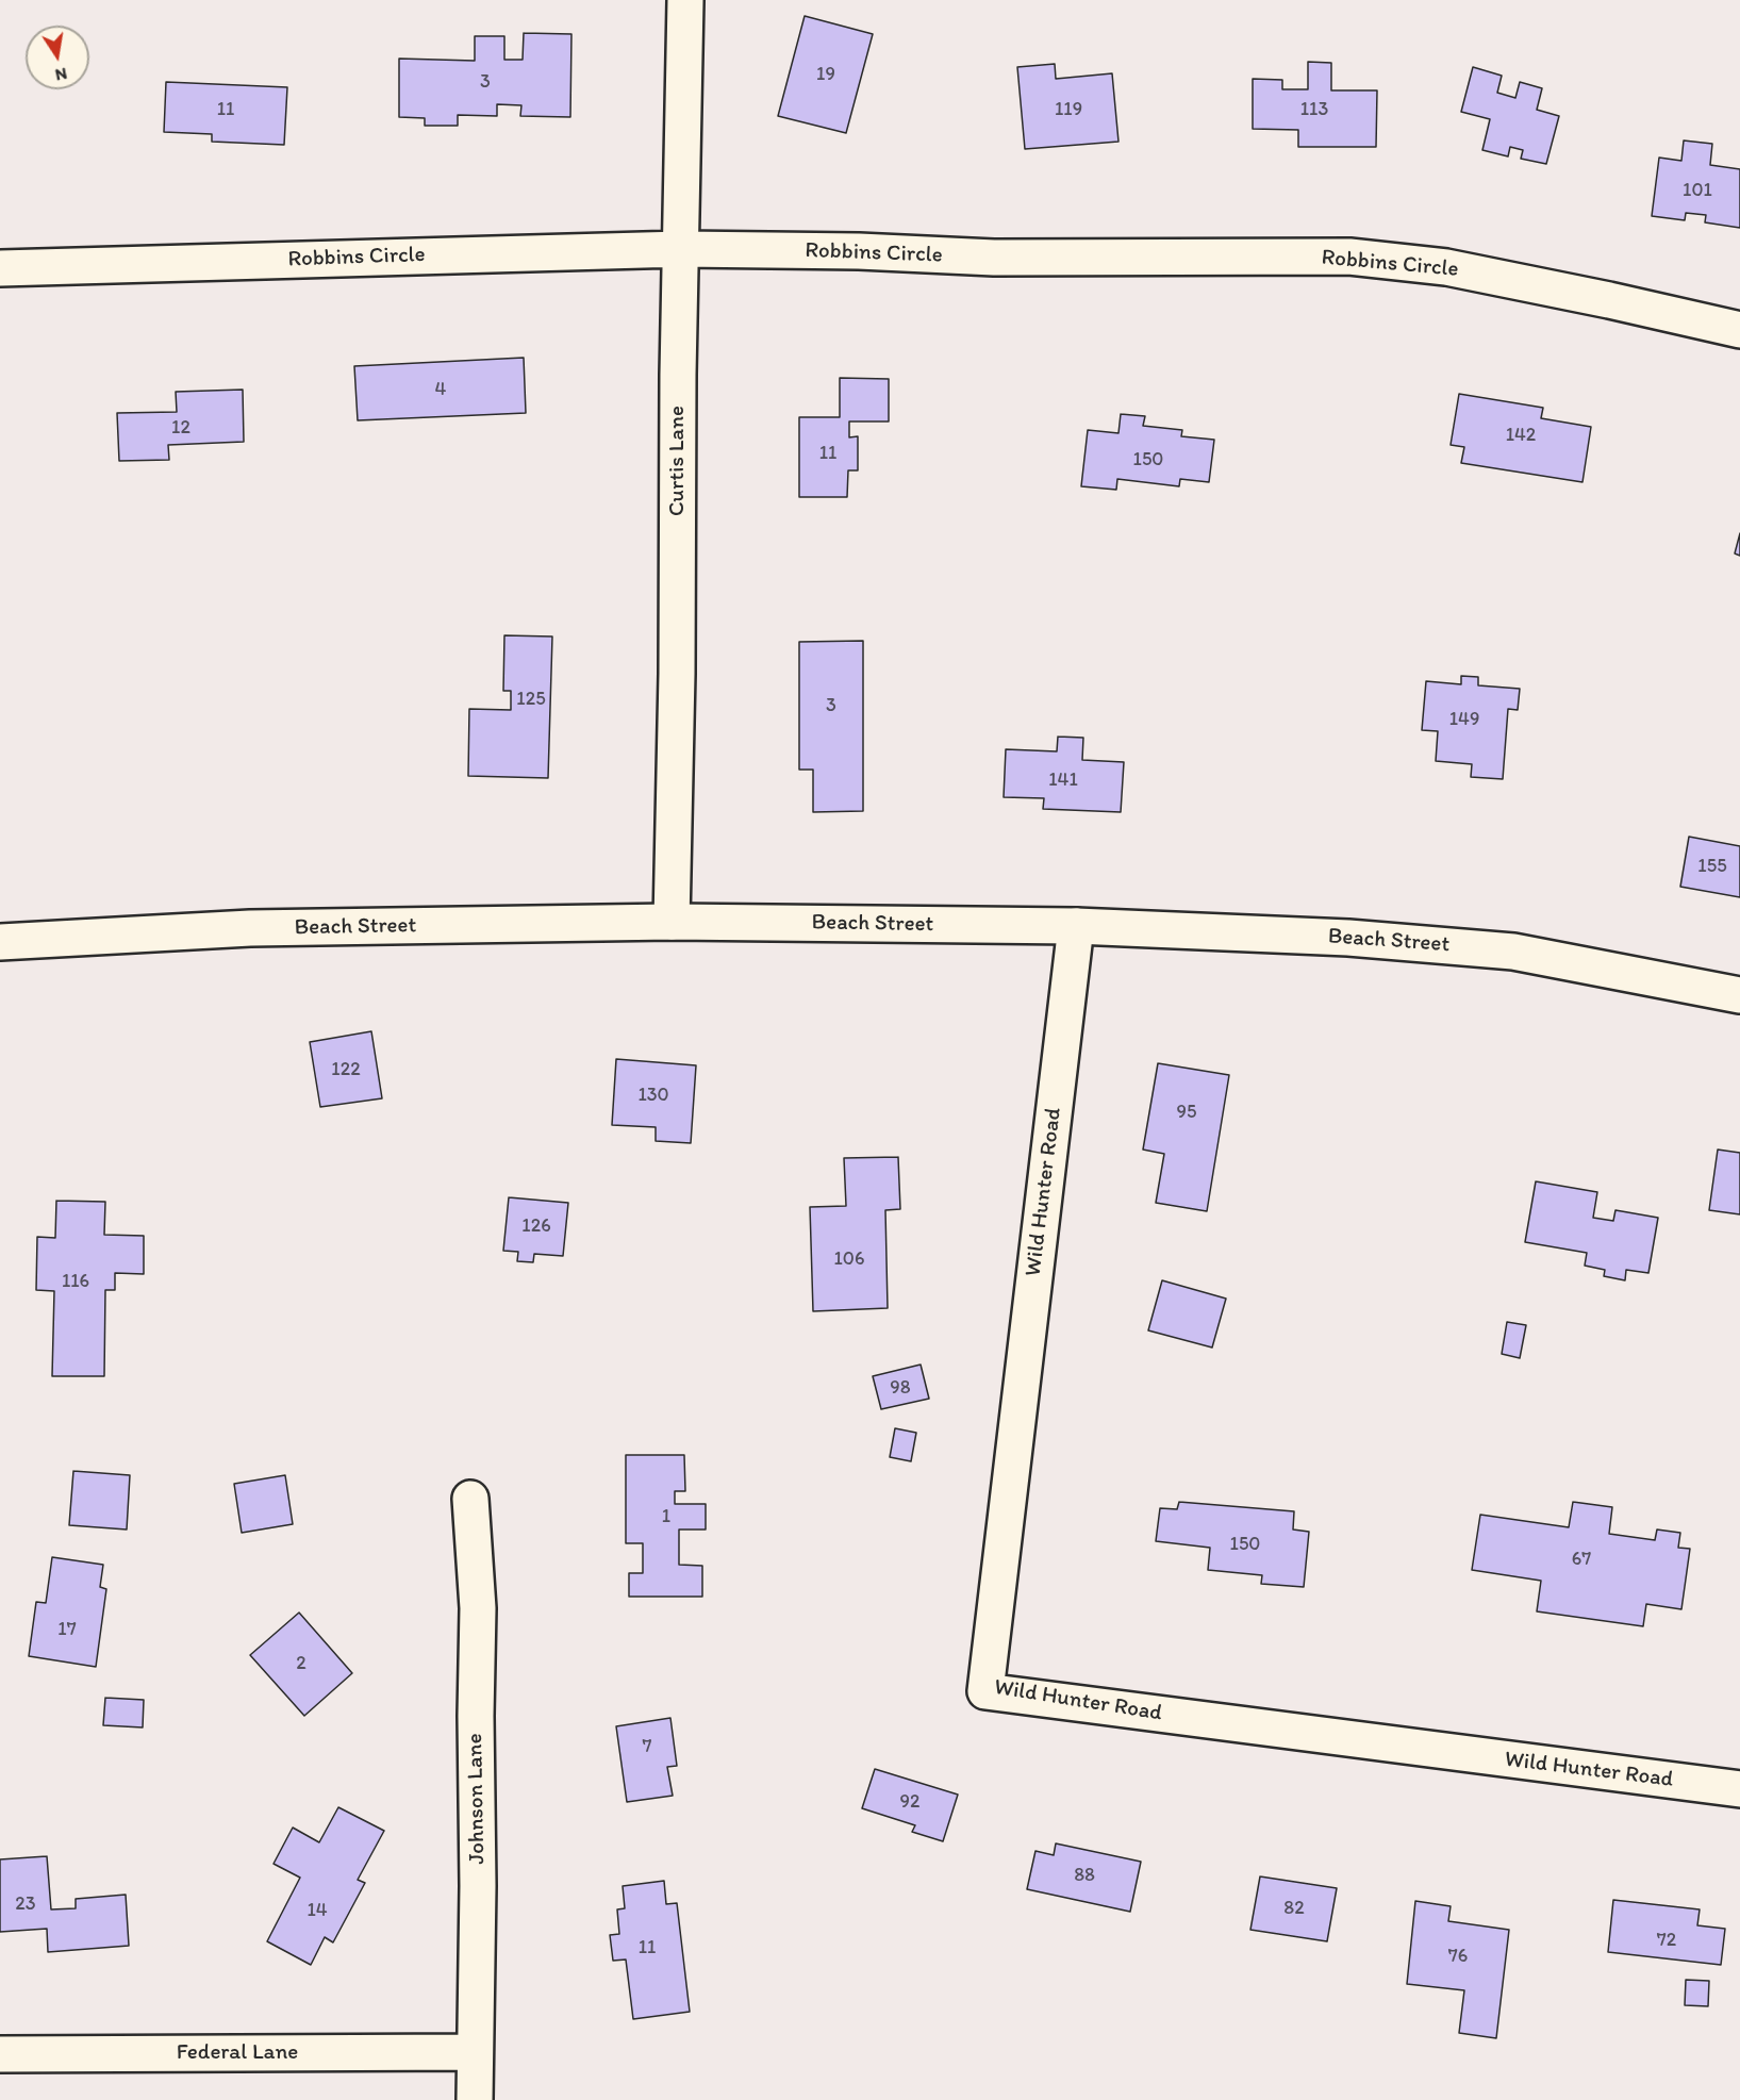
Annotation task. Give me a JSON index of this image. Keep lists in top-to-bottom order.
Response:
{
  "streets": {
    "street": [
      "Robbins Circle",
      "Curtis Lane",
      "Beach Street",
      "Wild Hunter Road",
      "Johnson Lane",
      "Federal Lane"
    ]
  },
  "crossings": [
    ["Robbins Circle", "Curtis Lane"],
    ["Curtis Lane", "Beach Street"],
    ["Beach Street", "Wild Hunter Road"],
    ["Johnson Lane", "Federal Lane"]
  ],
  "house_numbers": [
    "19",
    "3",
    "11",
    "119",
    "113",
    "101",
    "4",
    "12",
    "142",
    "11",
    "150",
    "125",
    "3",
    "149",
    "141",
    "155",
    "122",
    "130",
    "95",
    "126",
    "106",
    "116",
    "98",
    "1",
    "150",
    "67",
    "17",
    "2",
    "7",
    "92",
    "88",
    "23",
    "82",
    "14",
    "72",
    "11",
    "76"
  ],
  "north": "bottom"
}
